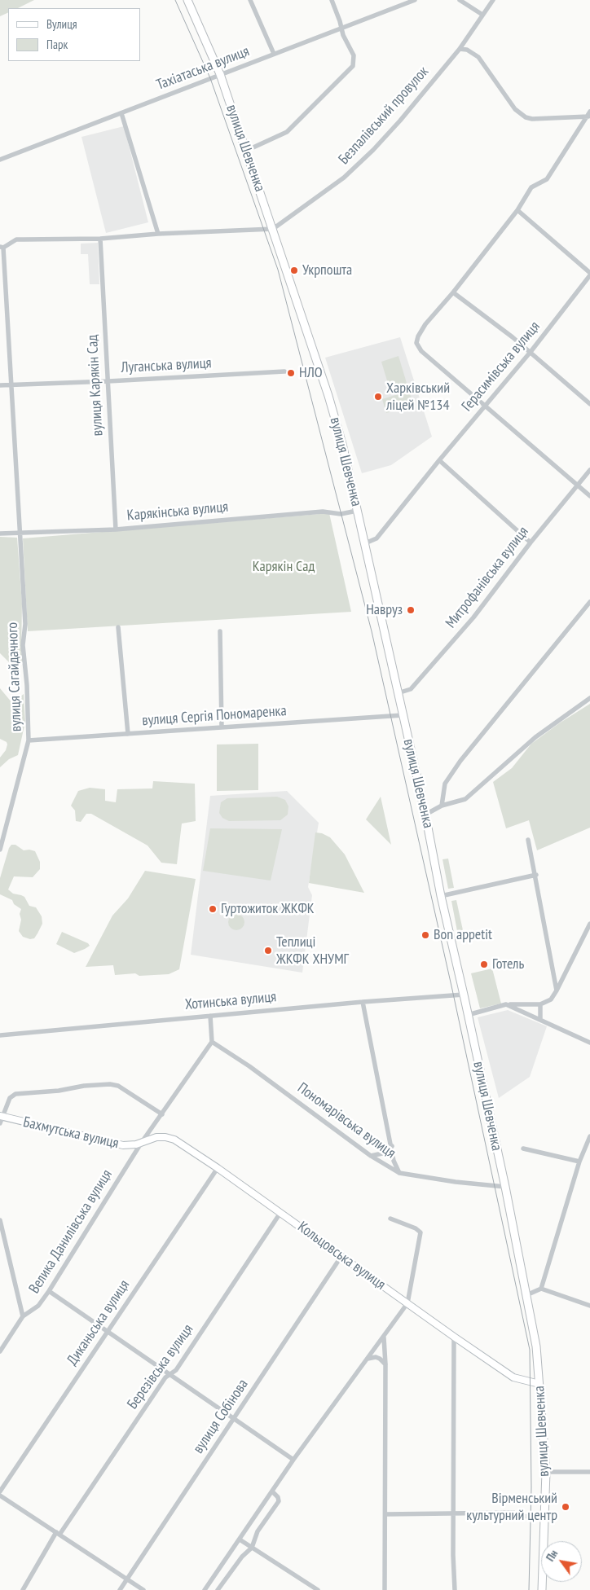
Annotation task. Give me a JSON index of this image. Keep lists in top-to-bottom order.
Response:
{
  "streets": {
    "main road": ["вулиця Шевченка"],
    "street": [
      "Тахіатаська вулиця",
      "Безпалівський провулок",
      "Луганська вулиця",
      "Герасимівська вулиця",
      "вулиця Карякін Сад",
      "Карякінська вулиця",
      "Митрофанівська вулиця",
      "вулиця Сагайдачного",
      "вулиця Сергія Пономаренка",
      "Хотинська вулиця",
      "Пономарівська вулиця",
      "Бахмутська вулиця",
      "Велика Данилівська вулиця",
      "Кольцовська вулиця",
      "Диканьська вулиця",
      "Березівська вулиця",
      "вулиця Собінова"
    ]
  },
  "crossings": [
    ["Тахіатаська вулиця", "вулиця Шевченка"],
    ["Безпалівський провулок", "вулиця Шевченка"],
    ["вулиця Шевченка", "Герасимівська вулиця"],
    ["вулиця Шевченка", "Карякінська вулиця"],
    ["вулиця Шевченка", "Митрофанівська вулиця"],
    ["вулиця Шевченка", "вулиця Сергія Пономаренка"],
    ["вулиця Шевченка", "Хотинська вулиця"],
    ["вулиця Шевченка", "Пономарівська вулиця"],
    ["вулиця Шевченка", "Кольцовська вулиця"],
    ["Луганська вулиця", "вулиця Карякін Сад"],
    ["Луганська вулиця", "вулиця Сагайдачного"],
    ["вулиця Карякін Сад", "Карякінська вулиця"],
    ["Карякінська вулиця", "вулиця Сагайдачного"],
    ["вулиця Сагайдачного", "вулиця Сергія Пономаренка"],
    ["Пономарівська вулиця", "Велика Данилівська вулиця"],
    ["Бахмутська вулиця", "Велика Данилівська вулиця"],
    ["Бахмутська вулиця", "Кольцовська вулиця"],
    ["Велика Данилівська вулиця", "Кольцовська вулиця"],
    ["Кольцовська вулиця", "Диканьська вулиця"],
    ["Кольцовська вулиця", "Березівська вулиця"],
    ["Кольцовська вулиця", "вулиця Собінова"]
  ],
  "parks": ["Карякін Сад"],
  "places": [
    "Укрпошта",
    "НЛО",
    "Харківський ліцей №134",
    "Навруз",
    "Гуртожиток ЖКФК",
    "Bon appetit",
    "Теплиці ЖКФК ХНУМГ",
    "Готель",
    "Вірменський культурний центр"
  ],
  "legend": ["Вулиця", "Парк"],
  "north": "top left"
}
